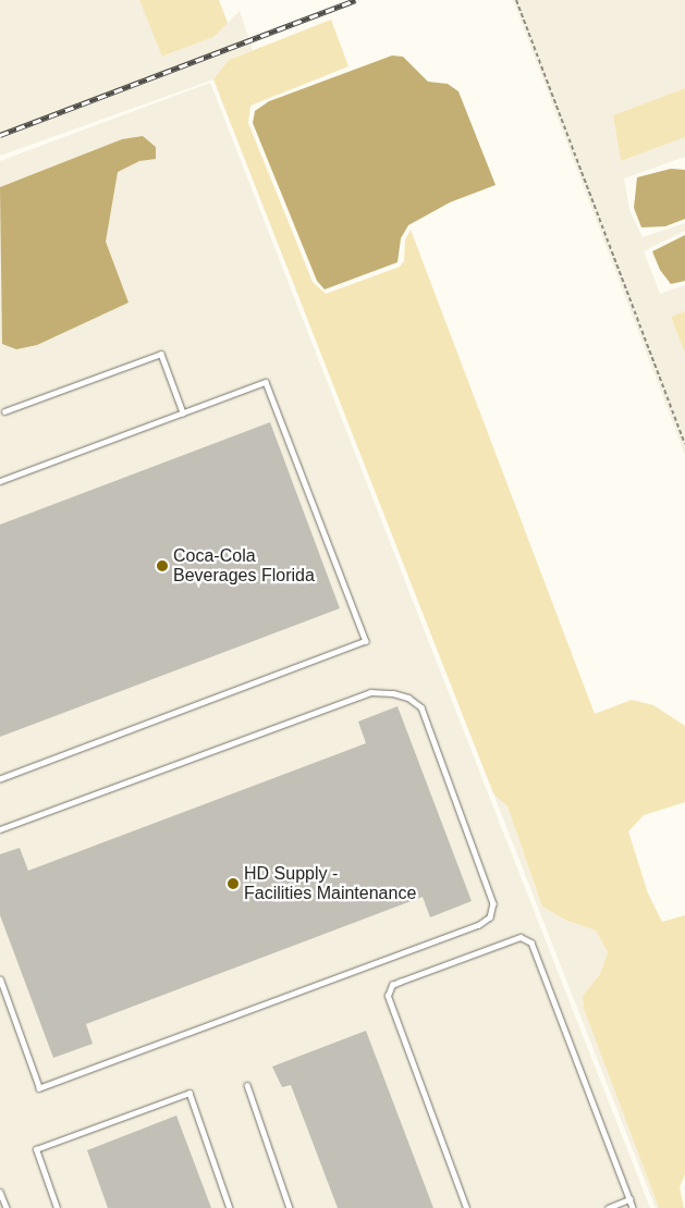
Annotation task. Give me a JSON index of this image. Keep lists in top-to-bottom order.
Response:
{
  "places": ["Coca-Cola Beverages Florida", "HD Supply - Facilities Maintenance"]
}
